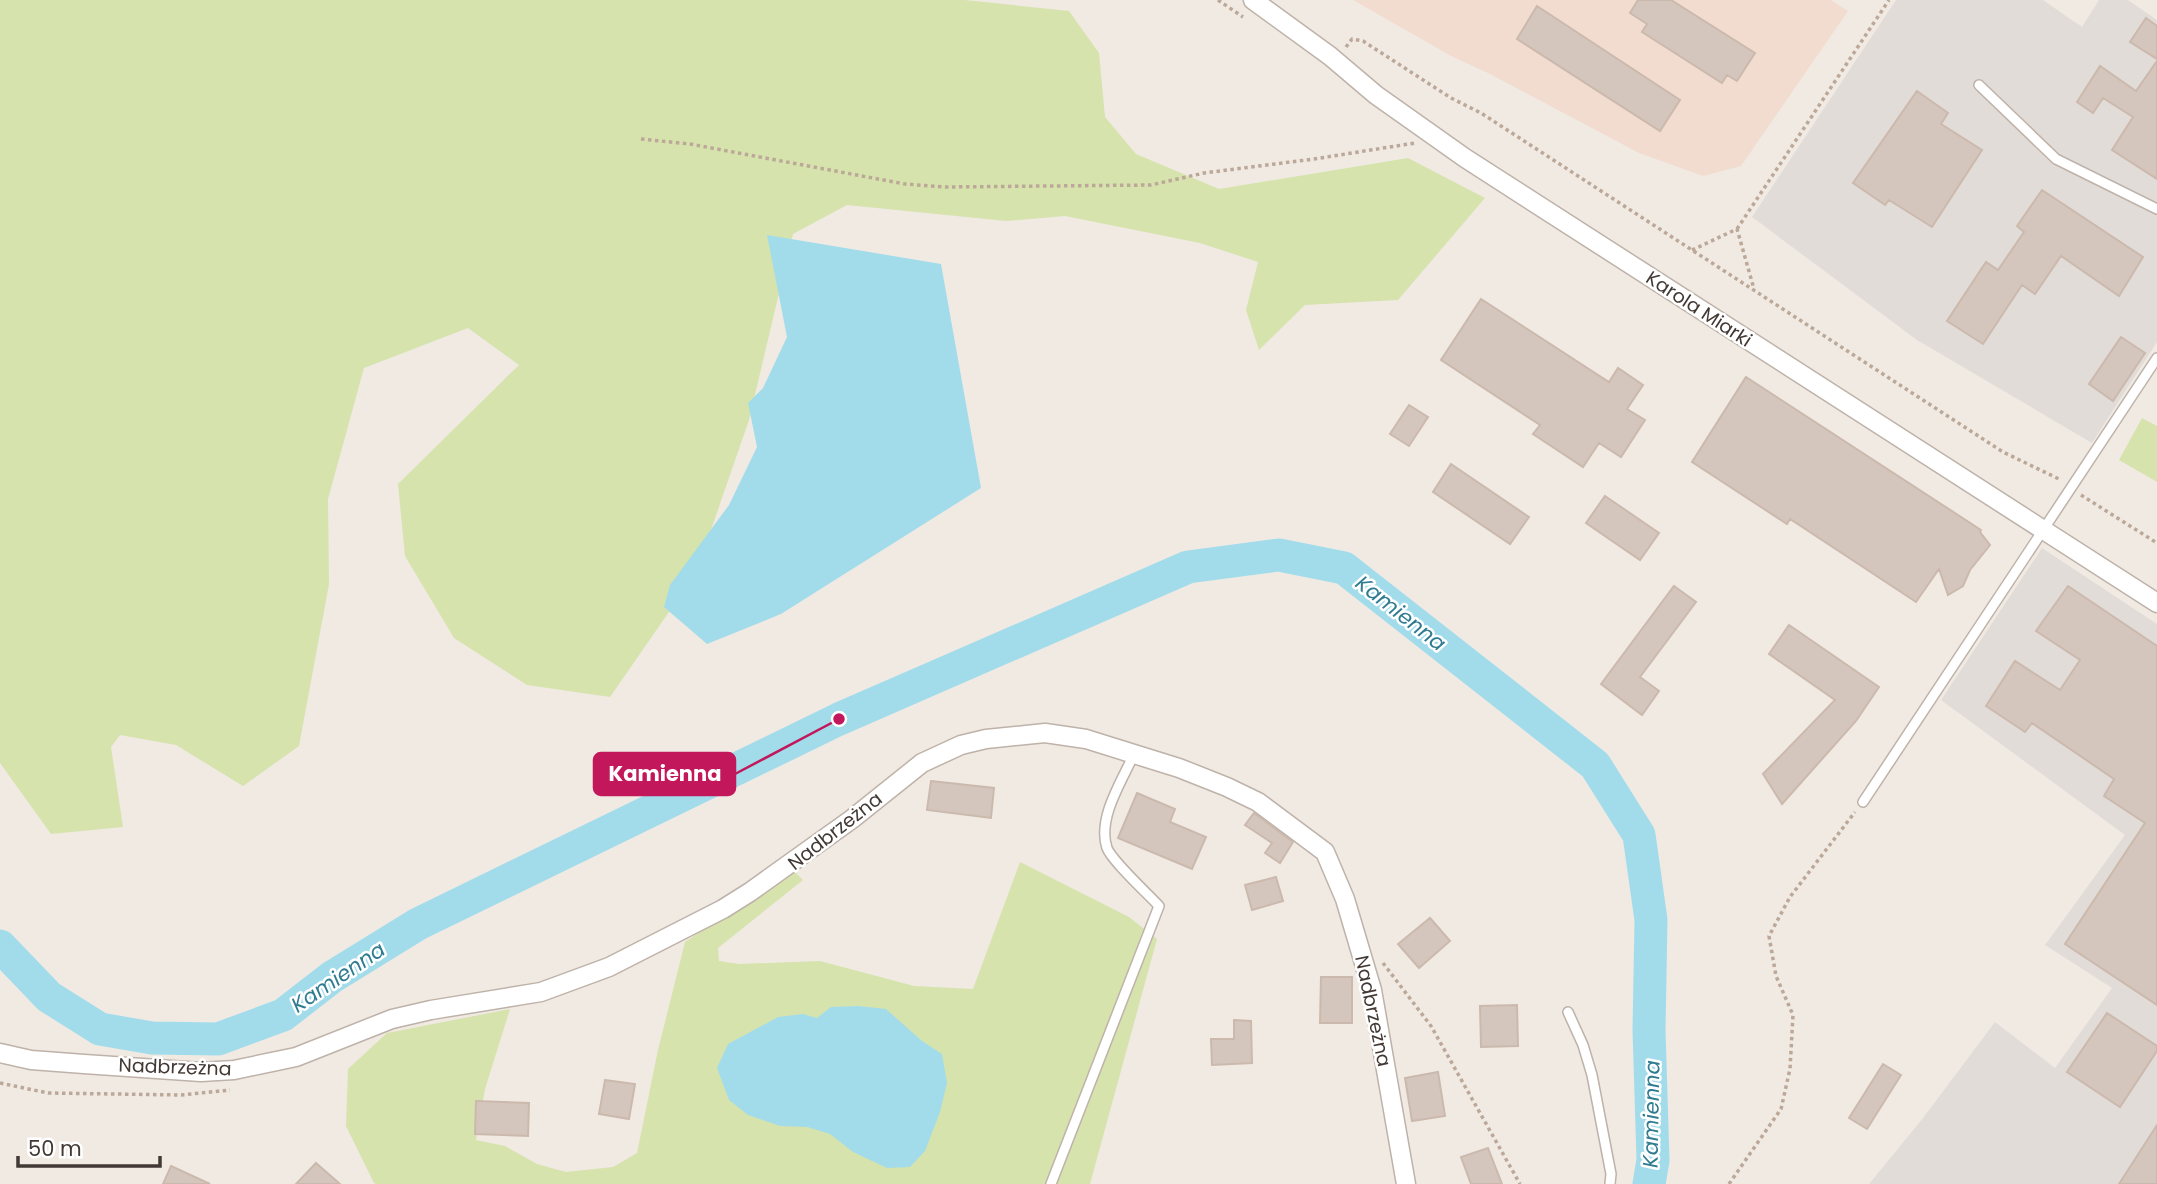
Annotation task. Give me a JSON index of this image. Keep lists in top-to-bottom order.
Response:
{
  "streets": {
    "street": ["Karola Miarki", "Nadbrzeżna"]
  },
  "water": ["Kamienna"],
  "places": ["Kamienna"],
  "scale_bar": "50 m"
}
